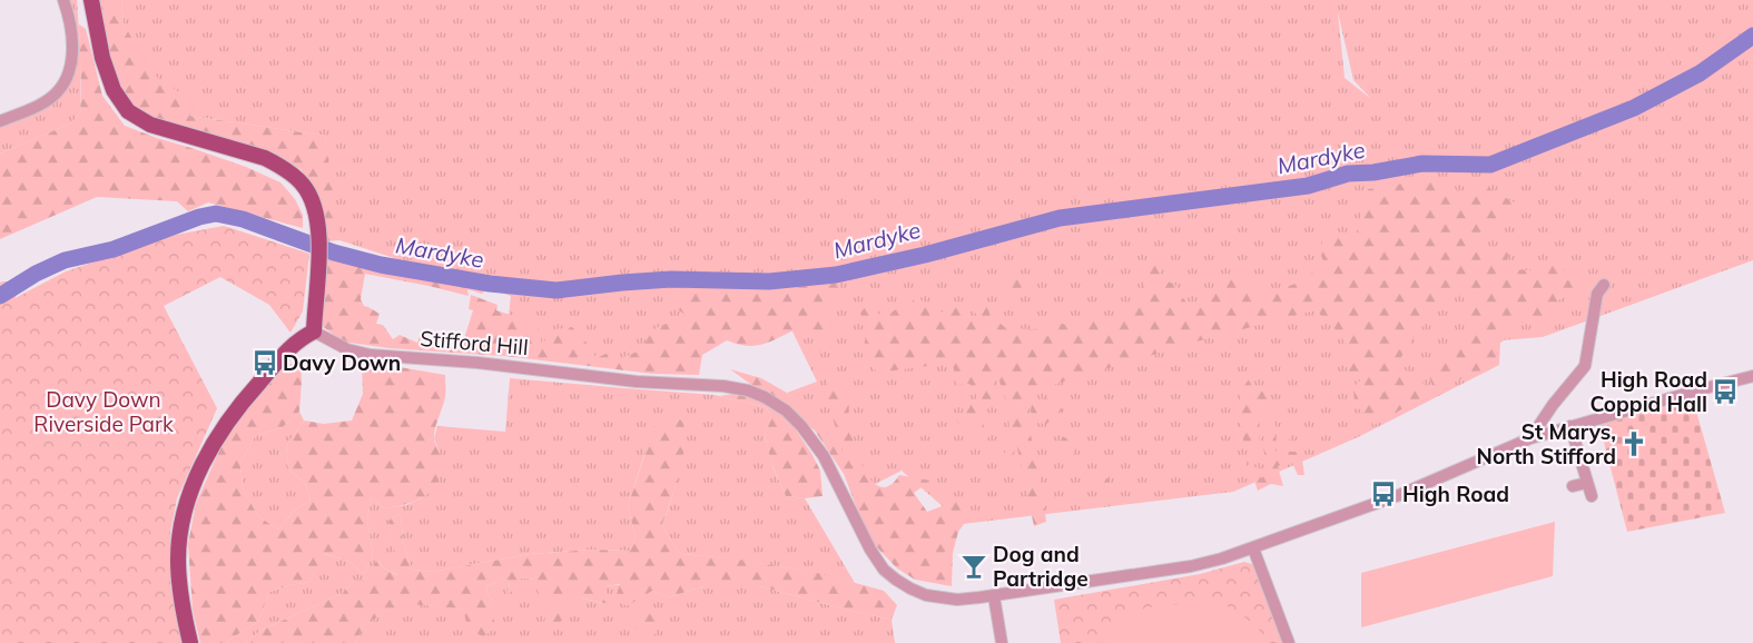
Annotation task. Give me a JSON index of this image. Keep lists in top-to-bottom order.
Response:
{
  "streets": {
    "street": ["Stifford Hill"]
  },
  "water": ["Mardyke"],
  "parks": ["Davy Down Riverside Park"],
  "places": {
    "bus stop": ["Davy Down", "High Road Coppid Hall", "High Road"],
    "church": ["St Marys, North Stifford"],
    "bar": ["Dog and Partridge"]
  }
}
